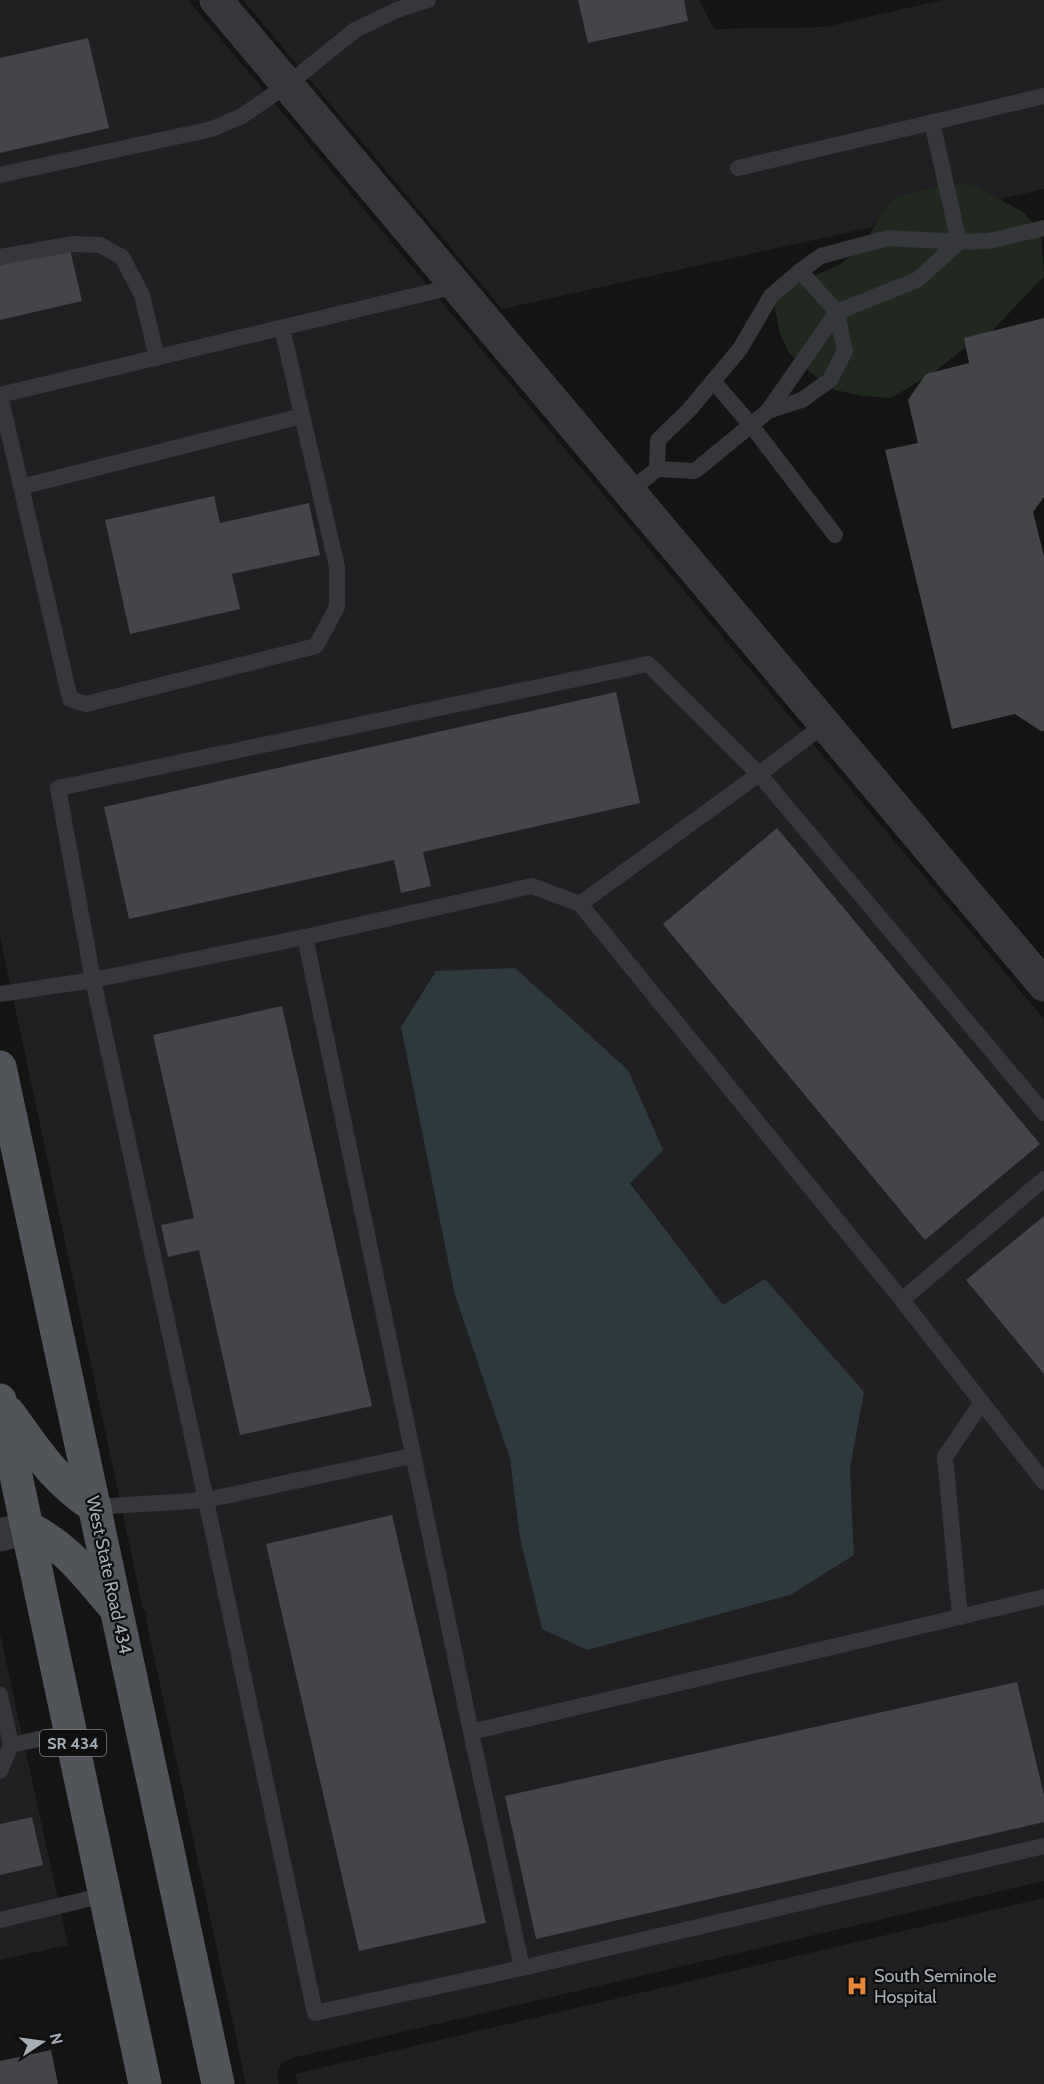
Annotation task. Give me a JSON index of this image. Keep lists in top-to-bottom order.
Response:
{
  "streets": {
    "main road": ["West State Road 434", "SR 434"]
  },
  "places": {
    "hospital": ["South Seminole Hospital"]
  },
  "north": "right"
}
